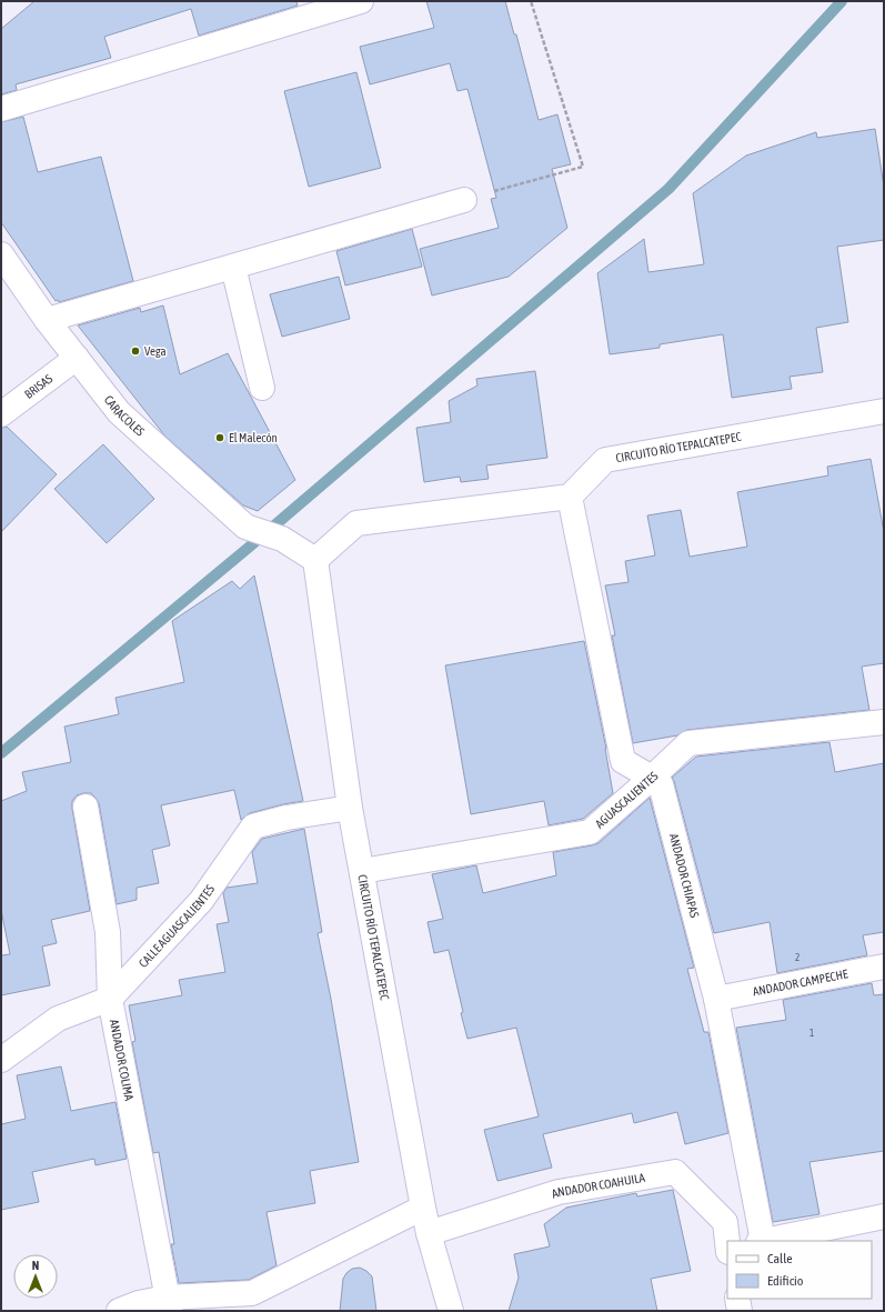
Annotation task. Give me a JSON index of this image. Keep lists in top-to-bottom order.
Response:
{
  "streets": {
    "street": [
      "BRISAS",
      "CARACOLES",
      "CIRCUITO RÍO TEPALCATEPEC",
      "AGUASCALIENTES",
      "ANDADOR CHIAPAS",
      "CALLE AGUASCALIENTES",
      "ANDADOR CAMPECHE",
      "ANDADOR COLIMA",
      "ANDADOR COAHUILA"
    ]
  },
  "crossings": [
    ["BRISAS", "CARACOLES"],
    ["CARACOLES", "CIRCUITO RÍO TEPALCATEPEC"],
    ["CIRCUITO RÍO TEPALCATEPEC", "AGUASCALIENTES"],
    ["CIRCUITO RÍO TEPALCATEPEC", "ANDADOR CHIAPAS"],
    ["CIRCUITO RÍO TEPALCATEPEC", "CALLE AGUASCALIENTES"],
    ["CIRCUITO RÍO TEPALCATEPEC", "ANDADOR COAHUILA"],
    ["AGUASCALIENTES", "ANDADOR CHIAPAS"],
    ["ANDADOR CHIAPAS", "ANDADOR CAMPECHE"],
    ["CALLE AGUASCALIENTES", "ANDADOR COLIMA"]
  ],
  "places": ["Vega", "El Malecón"],
  "house_numbers": ["2", "1"],
  "legend": ["Calle", "Edificio"],
  "north": "top"
}
